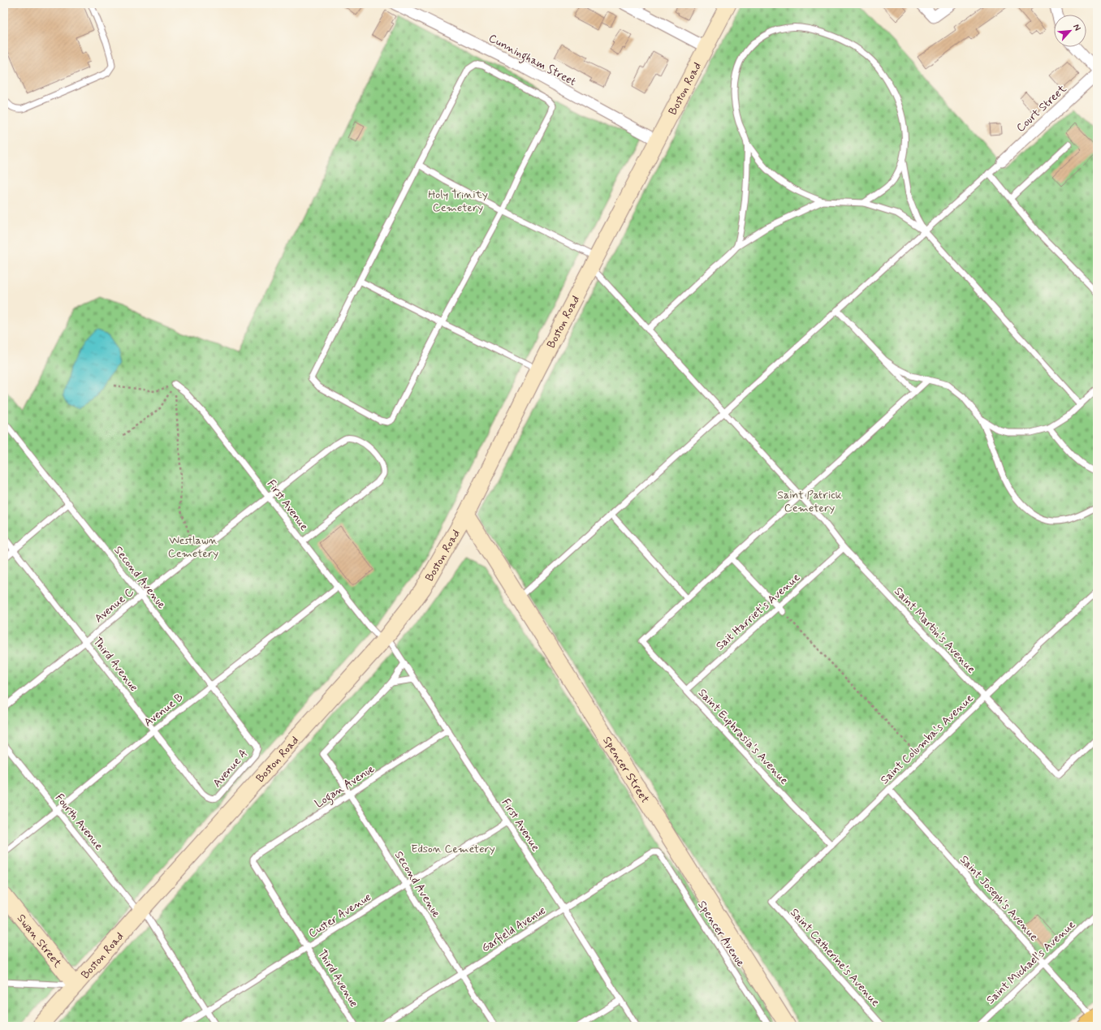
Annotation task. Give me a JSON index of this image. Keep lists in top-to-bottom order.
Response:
{
  "streets": {
    "main road": ["Boston Road", "Spencer Street", "Swan Street"],
    "street": ["Cunningham Street", "Court Street"],
    "lane": [
      "First Avenue",
      "Second Avenue",
      "Avenue C",
      "Sait Harriet's Avenue",
      "Saint Martin's Avenue",
      "Third Avenue",
      "Avenue B",
      "Saint Euphrasia's Avenue",
      "Saint Columba's Avenue",
      "Avenue A",
      "Logan Avenue",
      "Fourth Avenue",
      "Saint Joseph's Avenue",
      "Custer Avenue",
      "Garfield Avenue",
      "Spencer Avenue",
      "Saint Catherine's Avenue",
      "Saint Michael's Avenue"
    ]
  },
  "crossings": [
    ["Cunningham Street", "Boston Road"],
    ["Boston Road", "First Avenue"],
    ["Boston Road", "Saint Martin's Avenue"],
    ["Boston Road", "Spencer Street"],
    ["Boston Road", "Fourth Avenue"],
    ["Boston Road", "Swan Street"],
    ["First Avenue", "Avenue C"],
    ["First Avenue", "Avenue B"],
    ["First Avenue", "Logan Avenue"],
    ["First Avenue", "Custer Avenue"],
    ["First Avenue", "Garfield Avenue"],
    ["Second Avenue", "Avenue C"],
    ["Second Avenue", "Avenue B"],
    ["Second Avenue", "Avenue A"],
    ["Second Avenue", "Logan Avenue"],
    ["Second Avenue", "Custer Avenue"],
    ["Second Avenue", "Garfield Avenue"],
    ["Avenue C", "Third Avenue"],
    ["Sait Harriet's Avenue", "Saint Martin's Avenue"],
    ["Sait Harriet's Avenue", "Saint Euphrasia's Avenue"],
    ["Saint Martin's Avenue", "Saint Columba's Avenue"],
    ["Third Avenue", "Avenue B"],
    ["Third Avenue", "Avenue A"],
    ["Third Avenue", "Logan Avenue"],
    ["Third Avenue", "Custer Avenue"],
    ["Avenue B", "Fourth Avenue"],
    ["Saint Euphrasia's Avenue", "Saint Columba's Avenue"],
    ["Saint Columba's Avenue", "Saint Joseph's Avenue"],
    ["Saint Columba's Avenue", "Saint Catherine's Avenue"],
    ["Fourth Avenue", "Custer Avenue"],
    ["Saint Joseph's Avenue", "Saint Michael's Avenue"],
    ["Garfield Avenue", "Spencer Avenue"]
  ],
  "parks": [
    "Holy Trinity Cemetery",
    "Saint Patrick Cemetery",
    "Westlawn Cemetery",
    "Edson Cemetery"
  ],
  "north": "top right"
}
